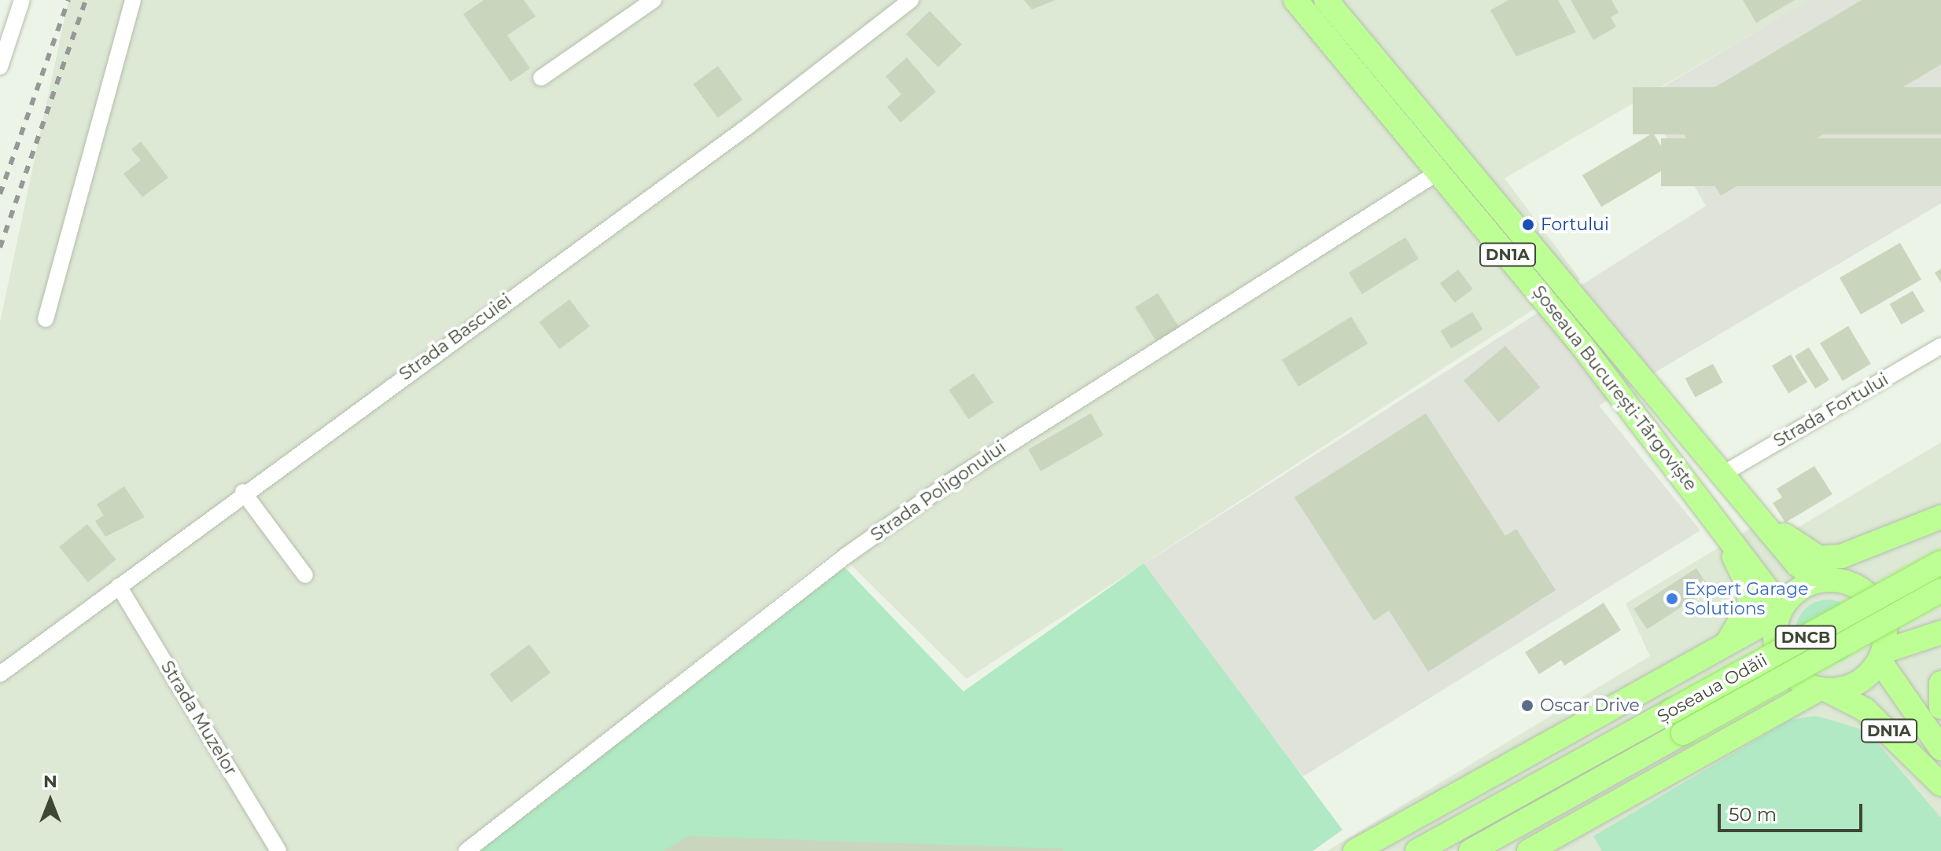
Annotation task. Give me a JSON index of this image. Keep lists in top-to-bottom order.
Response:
{
  "streets": {
    "main road": [
      "DN1A",
      "Șoseaua București-Târgoviște",
      "DNCB",
      "Șoseaua Odăii"
    ],
    "street": [
      "Strada Bascuiei",
      "Strada Fortului",
      "Strada Poligonului",
      "Strada Muzelor"
    ]
  },
  "crossings": [
    ["DN1A", "Șoseaua București-Târgoviște"],
    ["Strada Bascuiei", "Strada Muzelor"],
    ["Șoseaua București-Târgoviște", "Strada Fortului"],
    ["Șoseaua București-Târgoviște", "Strada Poligonului"]
  ],
  "places": ["Fortului", "Expert Garage Solutions", "Oscar Drive"],
  "scale_bar": "50 m",
  "north": "top"
}
